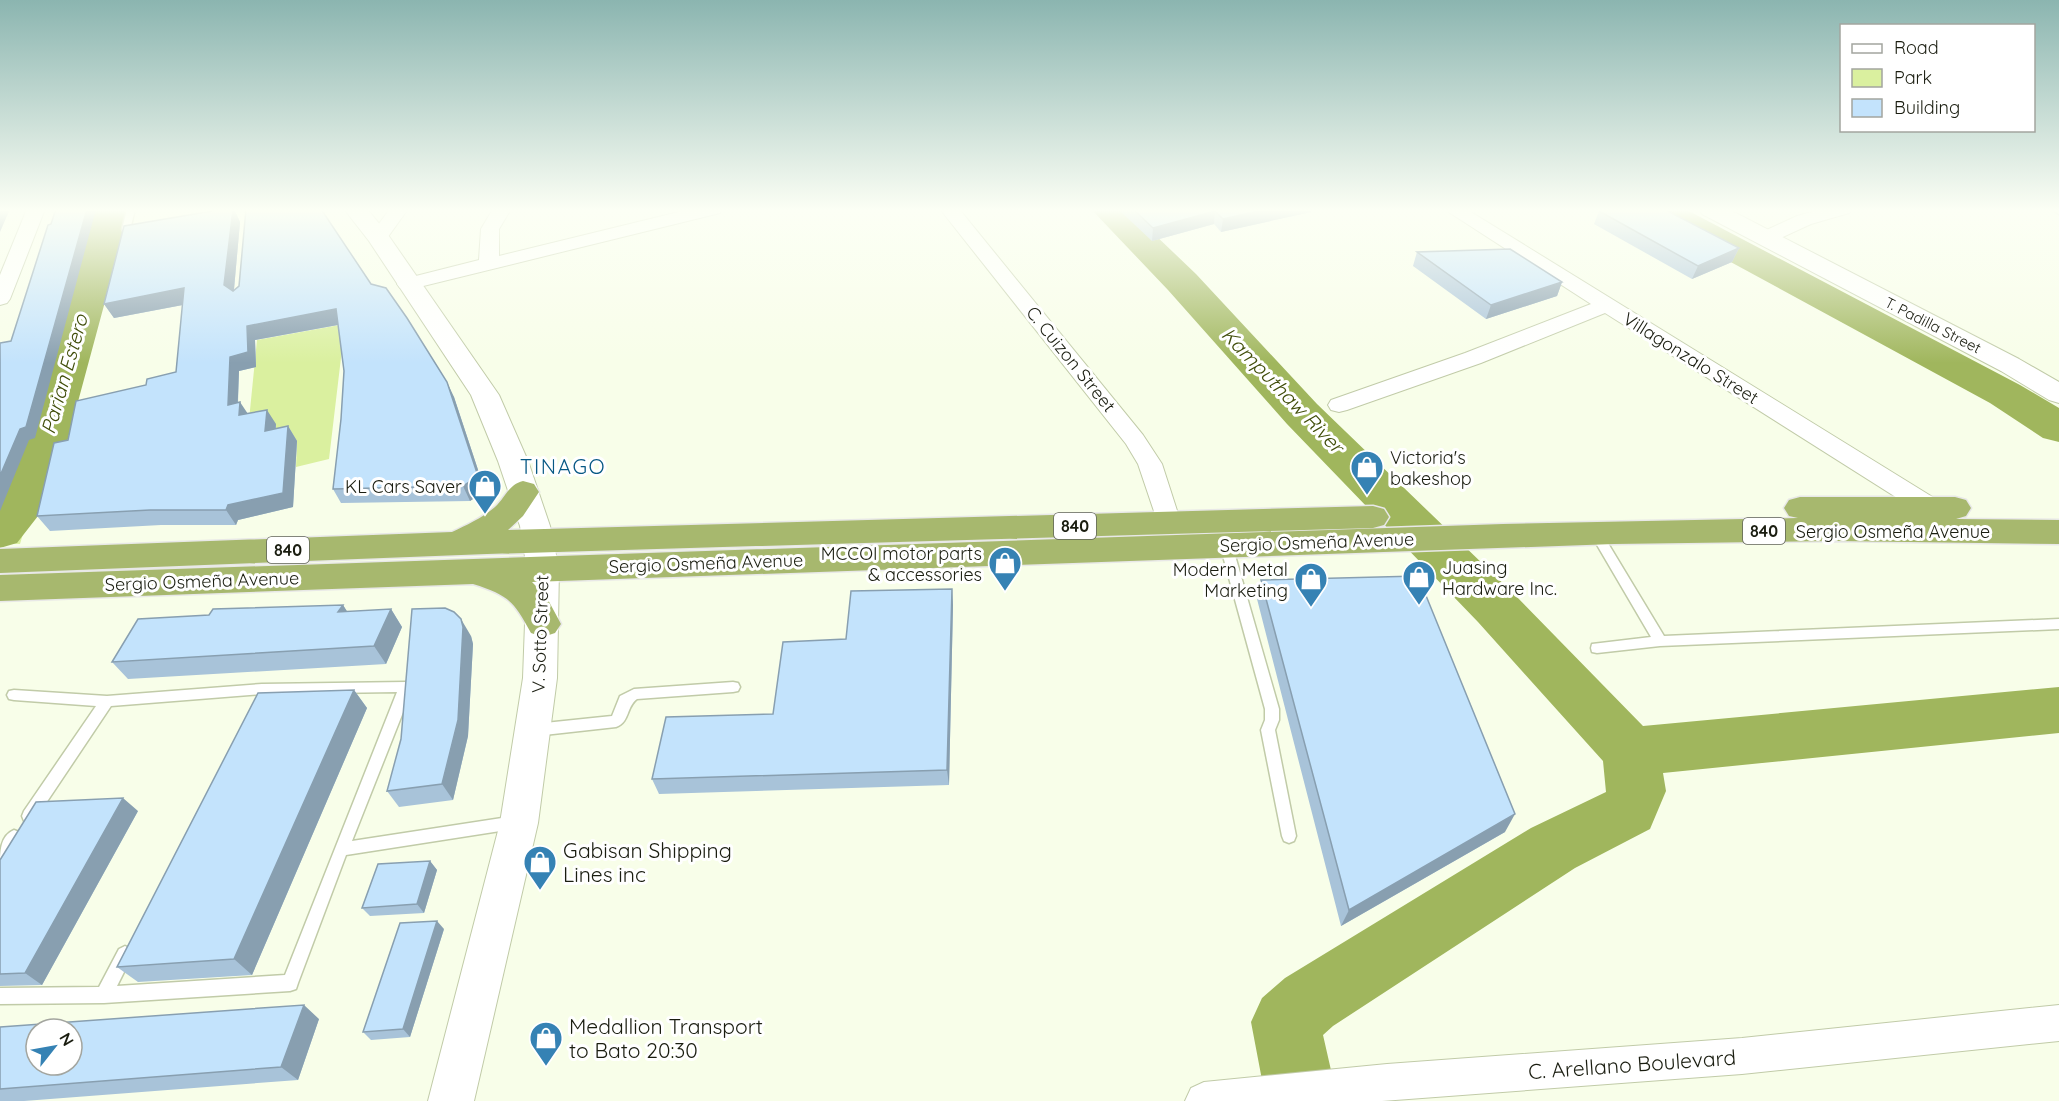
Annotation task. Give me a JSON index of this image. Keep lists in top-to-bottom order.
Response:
{
  "streets": {
    "highway": ["840", "Sergio Osmeña Avenue"],
    "street": [
      "T. Padilla Street",
      "Villagonzalo Street",
      "C. Cuizon Street",
      "V. Sotto Street",
      "C. Arellano Boulevard"
    ]
  },
  "crossings": [
    ["Villagonzalo Street", "Sergio Osmeña Avenue"],
    ["C. Cuizon Street", "Sergio Osmeña Avenue"],
    ["Sergio Osmeña Avenue", "V. Sotto Street"]
  ],
  "districts": ["TINAGO"],
  "water": ["Parian Estero", "Kamputhaw River"],
  "places": {
    "shop": [
      "Victoria's bakeshop",
      "KL Cars Saver",
      "MCCOI motor parts & accessories",
      "Juasing Hardware Inc.",
      "Modern Metal Marketing",
      "Gabisan Shipping Lines inc",
      "Medallion Transport to Bato 20:30"
    ]
  },
  "legend": ["Road", "Park", "Building"],
  "north": "top right"
}
